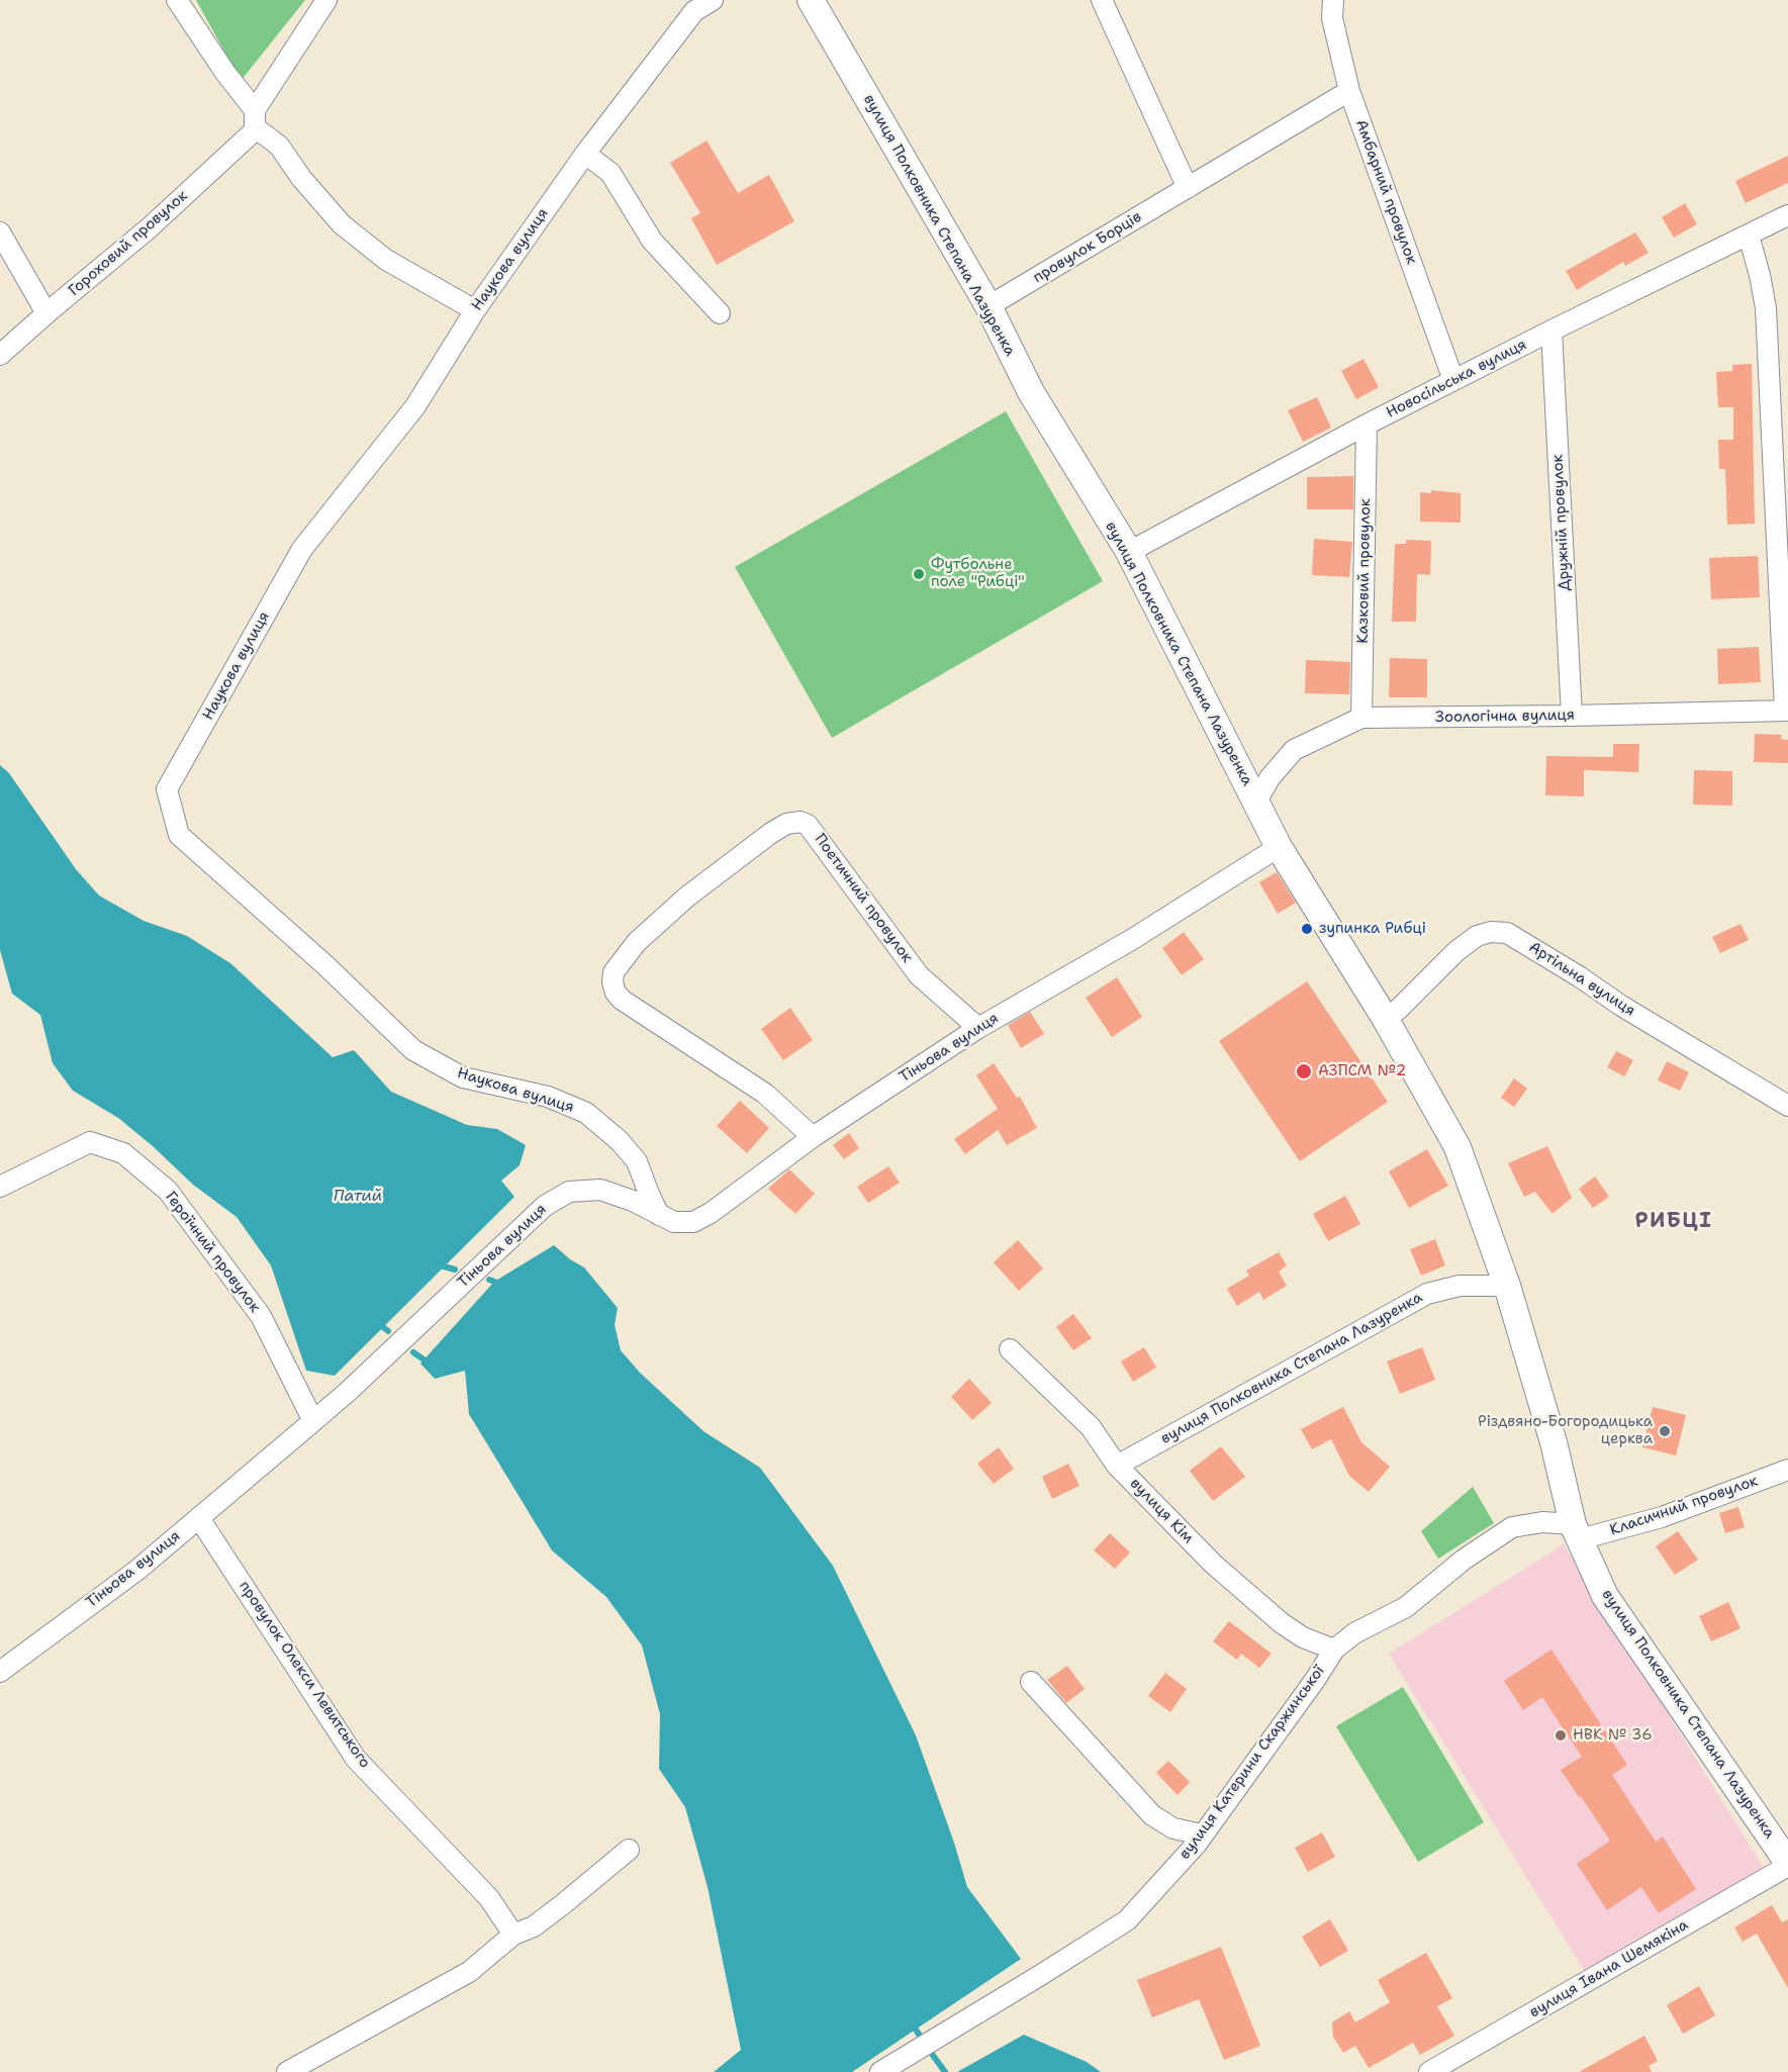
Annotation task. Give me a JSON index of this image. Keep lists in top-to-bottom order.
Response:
{
  "streets": {
    "street": [
      "Амбарний провулок",
      "вулиця Полковника Степана Лазуренка",
      "Гороховий провулок",
      "провулок Борців",
      "Наукова вулиця",
      "Новосільська вулиця",
      "Дружній провулок",
      "Казковий провулок",
      "Зоологічна вулиця",
      "Поетичний провулок",
      "Артільна вулиця",
      "Тіньова вулиця",
      "Героїчний провулок",
      "Класичний провулок",
      "вулиця Кім",
      "провулок Олекси Левитського",
      "вулиця Катерини Скаржинської",
      "вулиця Івана Шемякіна"
    ]
  },
  "crossings": [
    ["Амбарний провулок", "провулок Борців"],
    ["Амбарний провулок", "Новосільська вулиця"],
    ["вулиця Полковника Степана Лазуренка", "провулок Борців"],
    ["вулиця Полковника Степана Лазуренка", "Новосільська вулиця"],
    ["вулиця Полковника Степана Лазуренка", "Зоологічна вулиця"],
    ["вулиця Полковника Степана Лазуренка", "Артільна вулиця"],
    ["вулиця Полковника Степана Лазуренка", "Тіньова вулиця"],
    ["вулиця Полковника Степана Лазуренка", "Класичний провулок"],
    ["вулиця Полковника Степана Лазуренка", "вулиця Кім"],
    ["вулиця Полковника Степана Лазуренка", "вулиця Катерини Скаржинської"],
    ["вулиця Полковника Степана Лазуренка", "вулиця Івана Шемякіна"],
    ["Наукова вулиця", "Тіньова вулиця"],
    ["Новосільська вулиця", "Дружній провулок"],
    ["Новосільська вулиця", "Казковий провулок"],
    ["Дружній провулок", "Зоологічна вулиця"],
    ["Казковий провулок", "Зоологічна вулиця"],
    ["Поетичний провулок", "Тіньова вулиця"],
    ["Тіньова вулиця", "Героїчний провулок"],
    ["Тіньова вулиця", "провулок Олекси Левитського"],
    ["Класичний провулок", "вулиця Катерини Скаржинської"],
    ["вулиця Кім", "вулиця Катерини Скаржинської"]
  ],
  "districts": ["РИБЦІ"],
  "water": ["Патий"],
  "places": [
    "Футбольне поле \"Рибці\"",
    "зупинка Рибці",
    "АЗПСМ №2",
    "Різдвяно-Богородицька церква",
    "НВК № 36"
  ]
}
